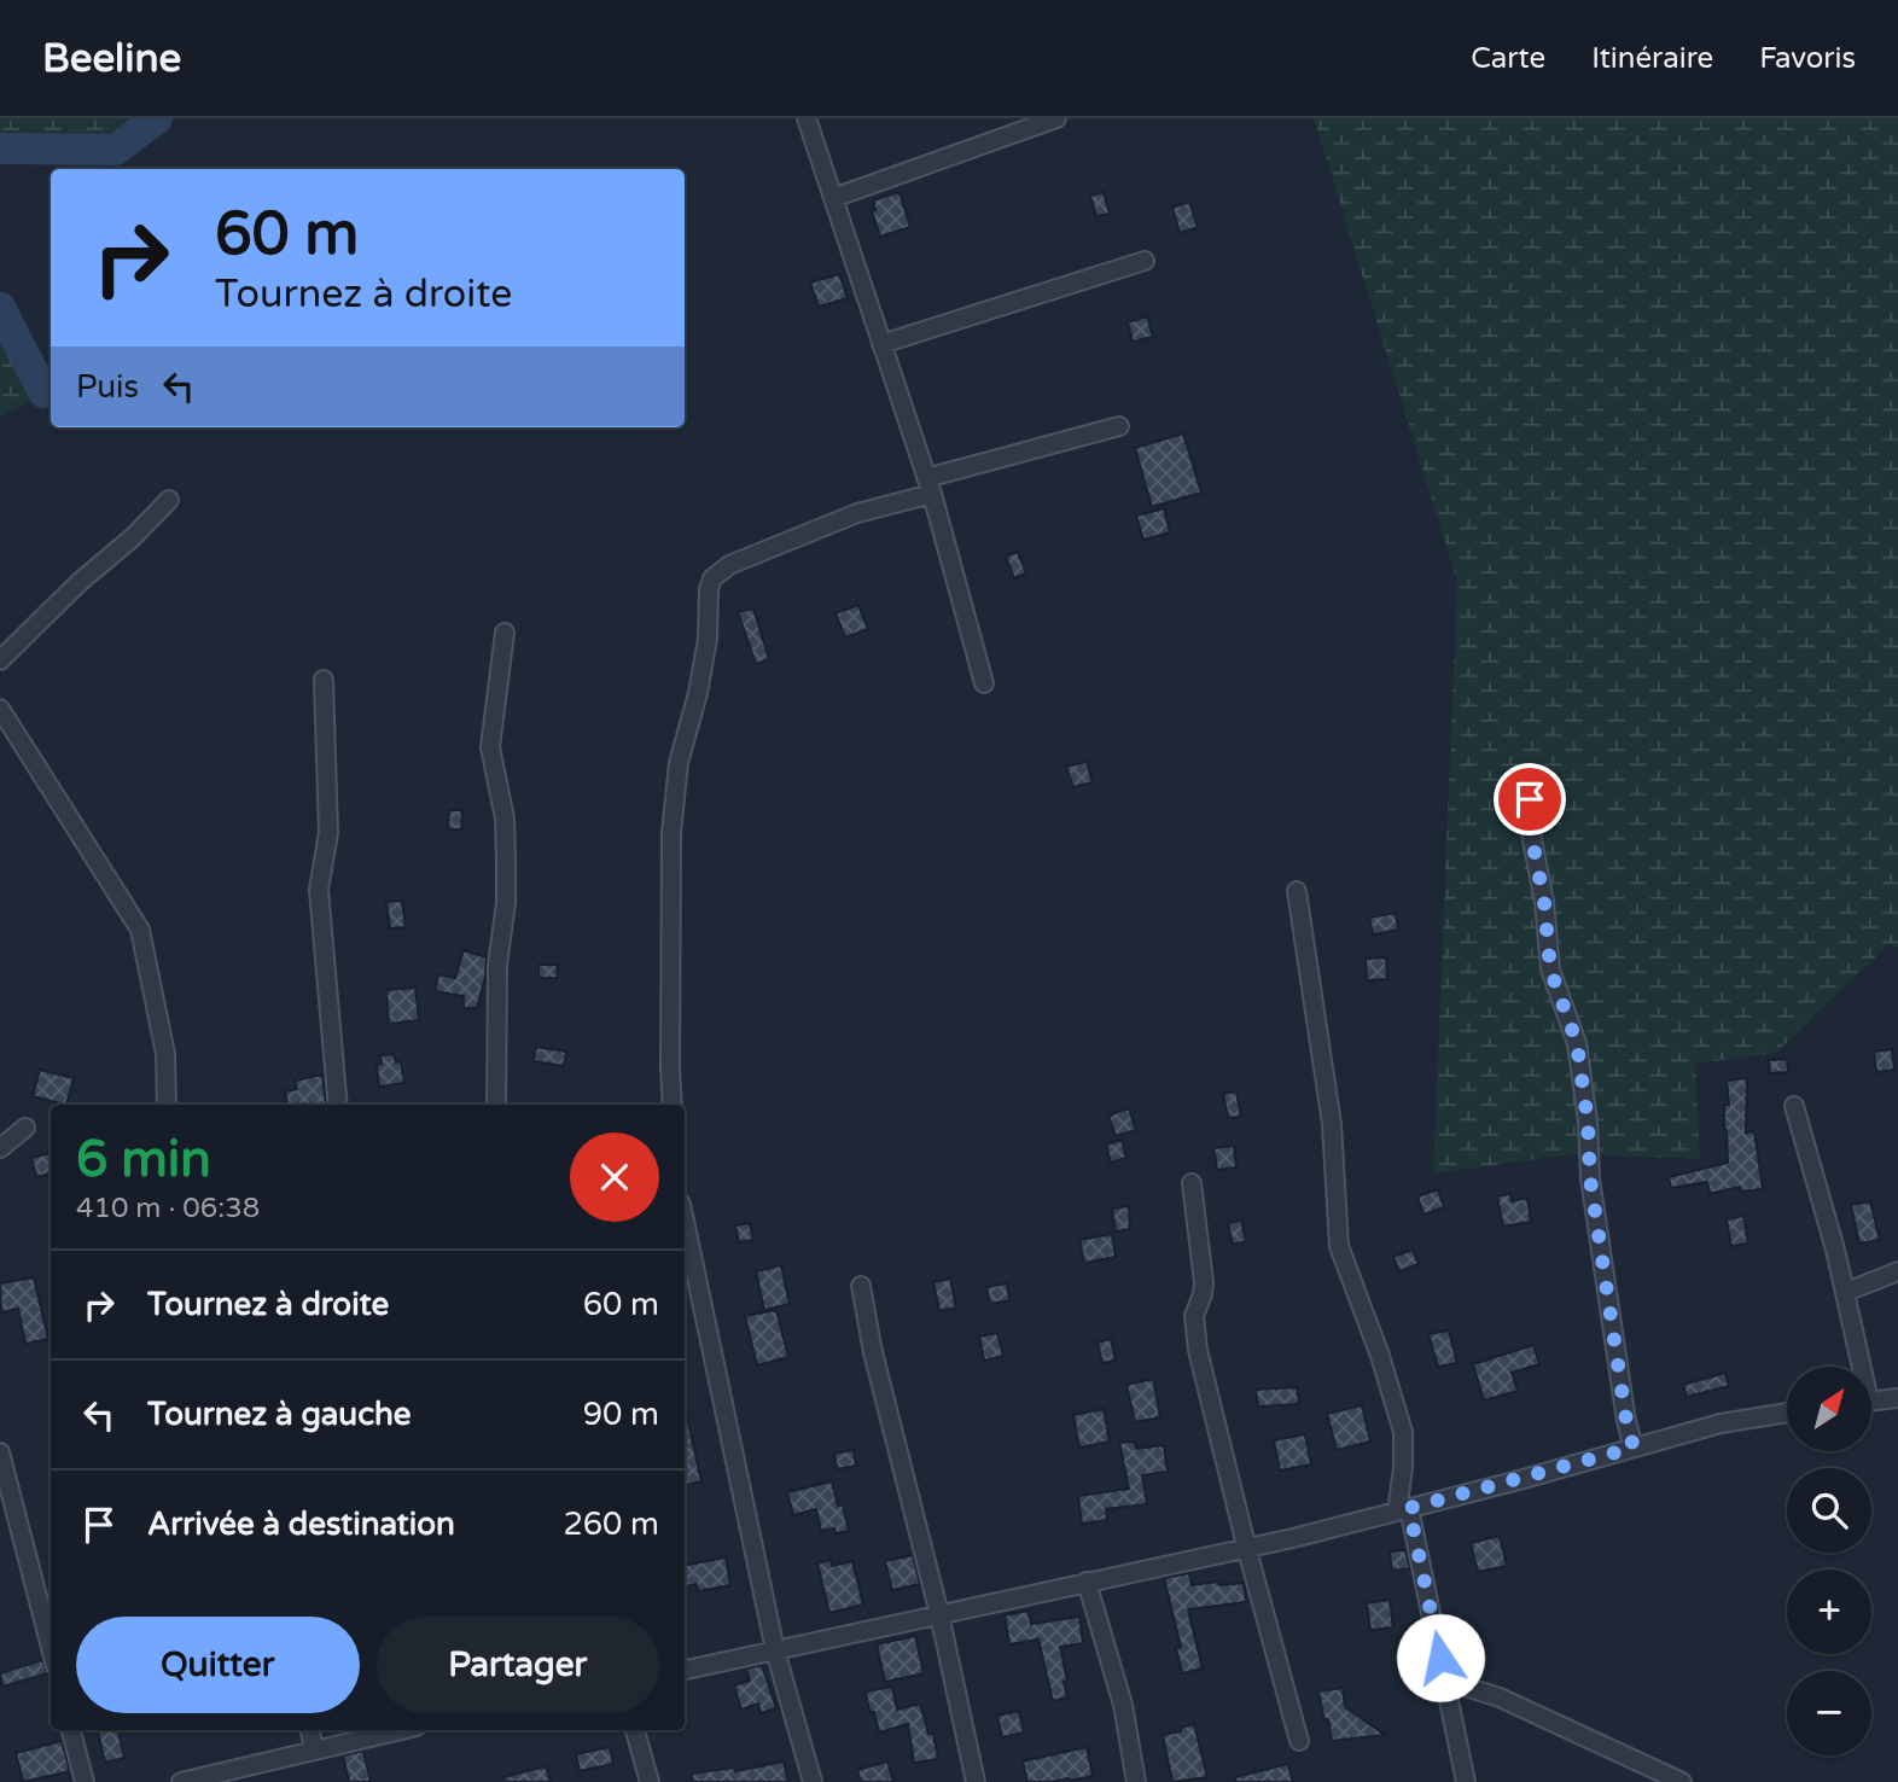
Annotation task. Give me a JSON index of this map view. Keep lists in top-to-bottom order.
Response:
{
  "north": "top right",
  "page": {
    "header": "Beeline",
    "nav": ["Carte", "Itinéraire", "Favoris"],
    "turn": ["60 m", "Tournez à droite"],
    "then": "Puis",
    "heading": ["6 min", "410 m · 06:38"],
    "list": [
      {
        "name": "Tournez à droite",
        "value": "60 m"
      },
      {
        "name": "Tournez à gauche",
        "value": "90 m"
      },
      {
        "name": "Arrivée à destination",
        "value": "260 m"
      }
    ],
    "map_buttons": ["+", "−"],
    "buttons": ["Quitter", "Partager"]
  }
}
